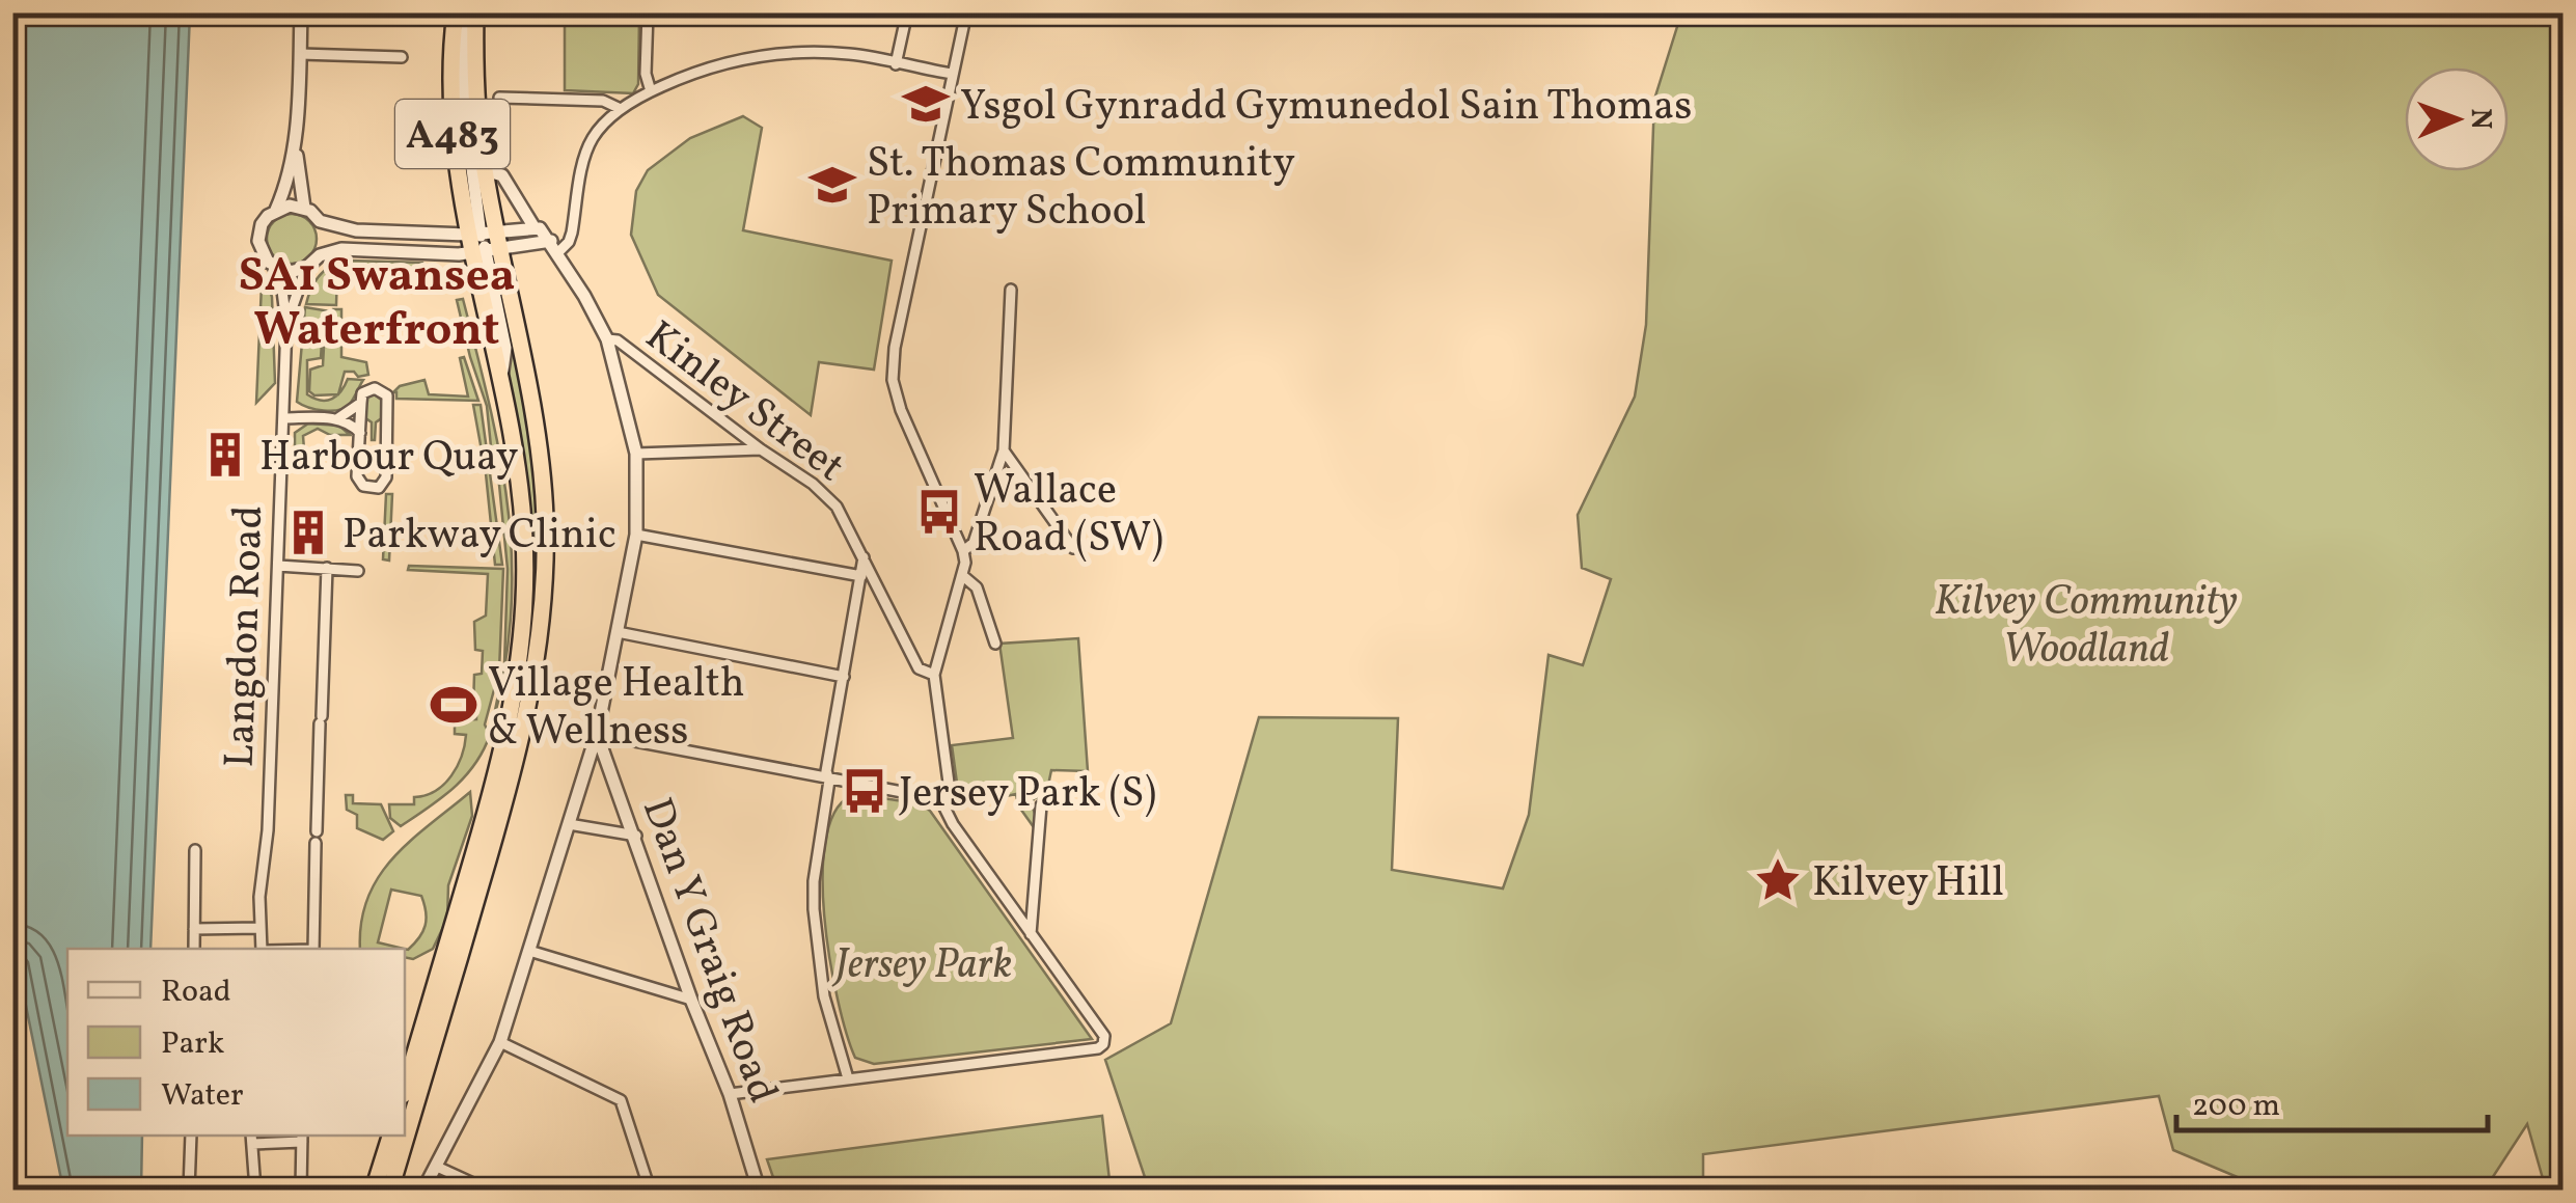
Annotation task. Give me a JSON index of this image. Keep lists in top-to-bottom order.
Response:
{
  "streets": {
    "highway": ["A483"],
    "street": ["Kinley Street", "Langdon Road", "Dan Y Graig Road"]
  },
  "districts": ["SA1 Swansea Waterfront"],
  "parks": ["Kilvey Community Woodland", "Jersey Park"],
  "places": {
    "school or university": ["Ysgol Gynradd Gymunedol Sain Thomas", "St. Thomas Community Primary School"],
    "building": ["Harbour Quay", "Parkway Clinic"],
    "bus stop": ["Wallace Road (SW)", "Jersey Park (S)"],
    "sports": ["Village Health & Wellness"],
    "place": ["Kilvey Hill"]
  },
  "legend": ["Road", "Park", "Water"],
  "scale_bar": "200 m",
  "north": "right"
}
